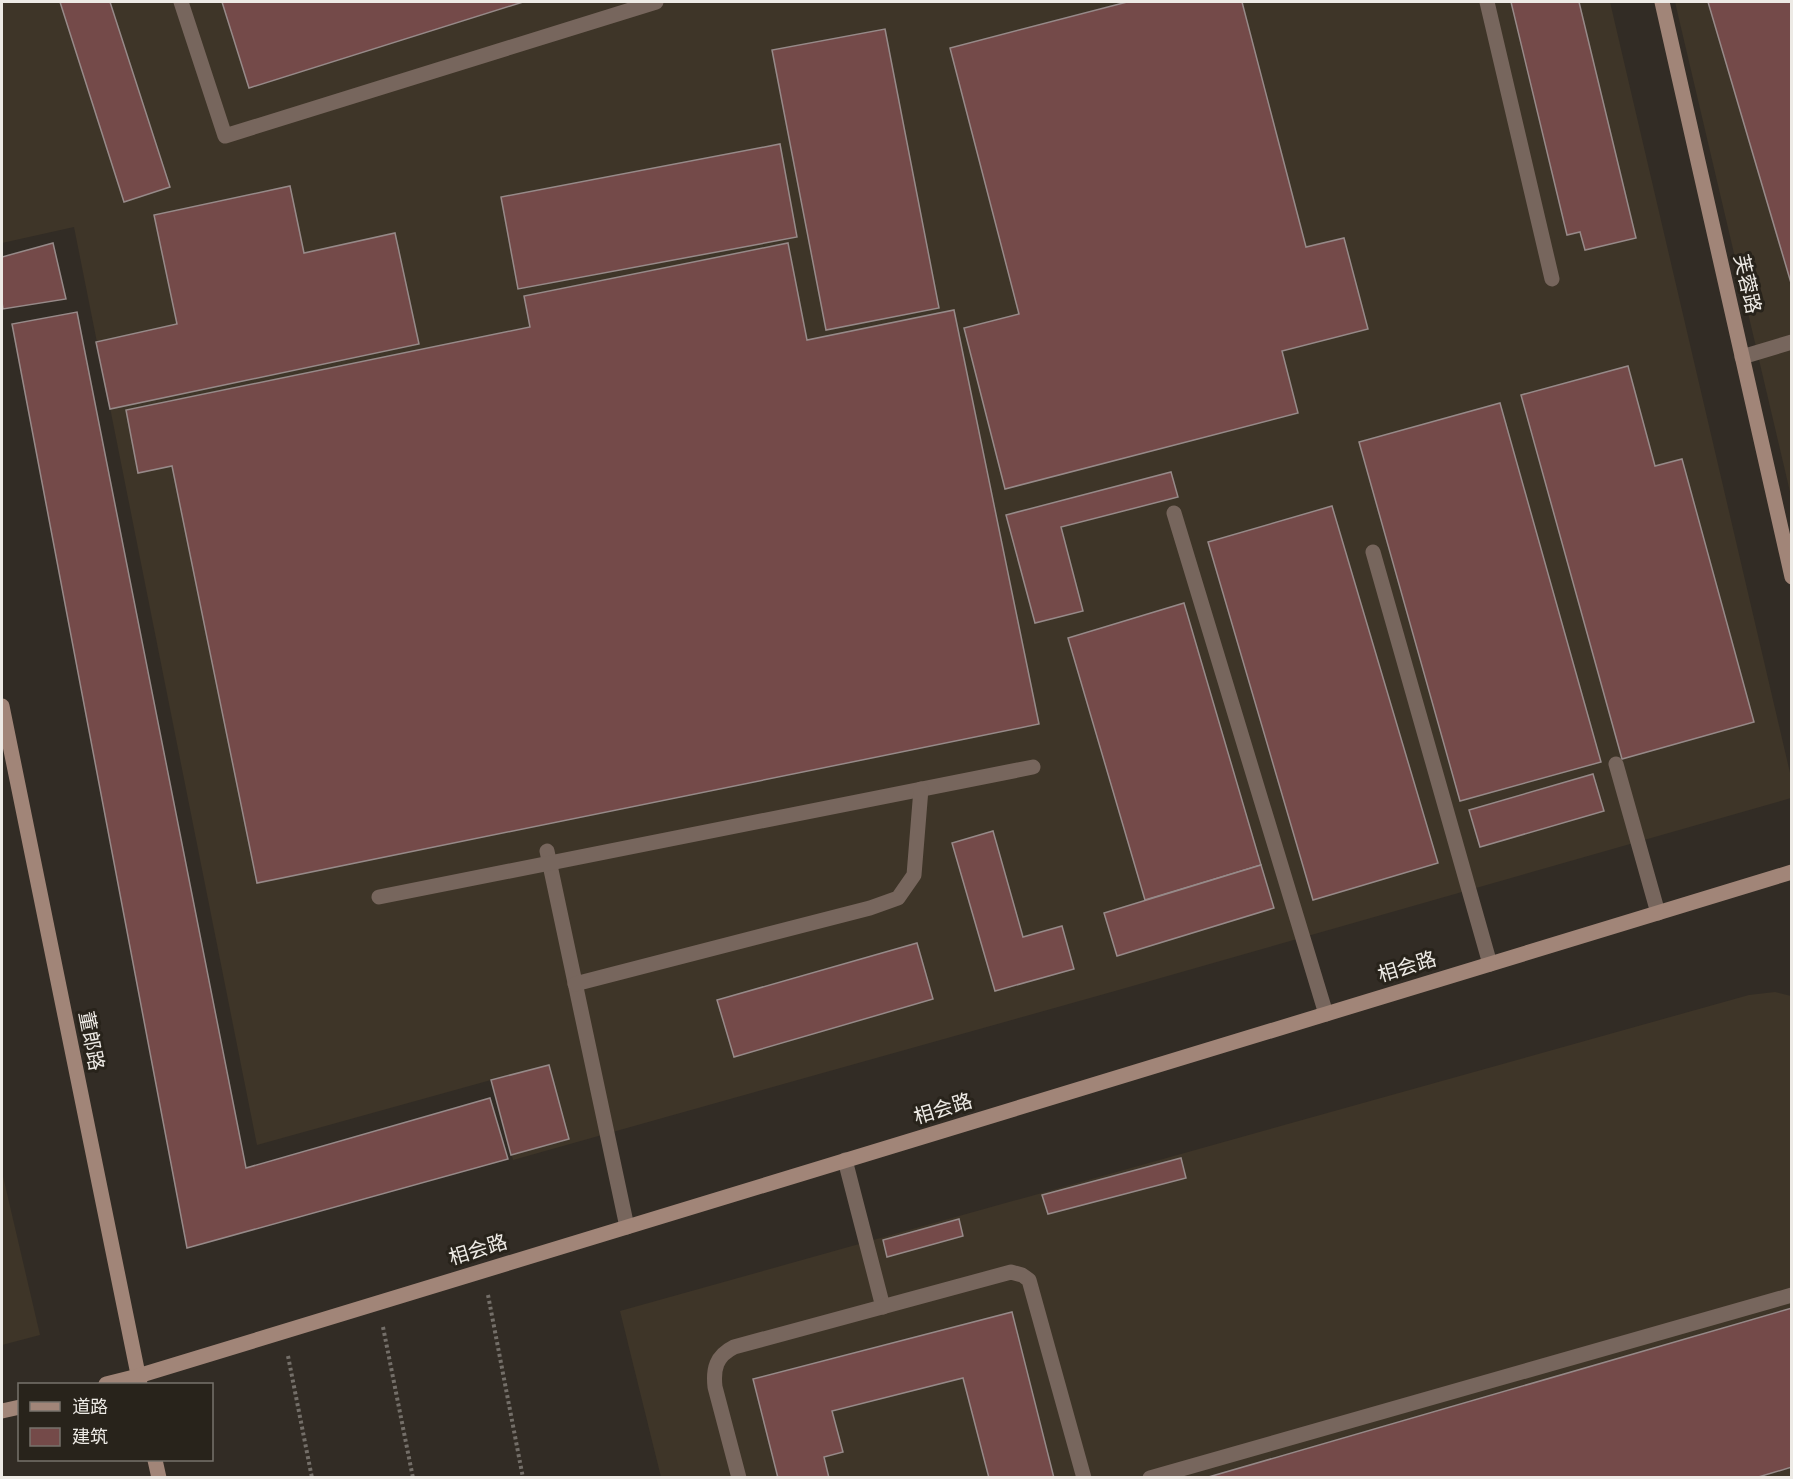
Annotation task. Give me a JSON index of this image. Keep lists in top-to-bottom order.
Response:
{
  "streets": {
    "street": ["芙蓉路", "相会路", "董郎路"]
  },
  "crossings": [
    ["相会路", "董郎路"]
  ],
  "legend": ["道路", "建筑"]
}
